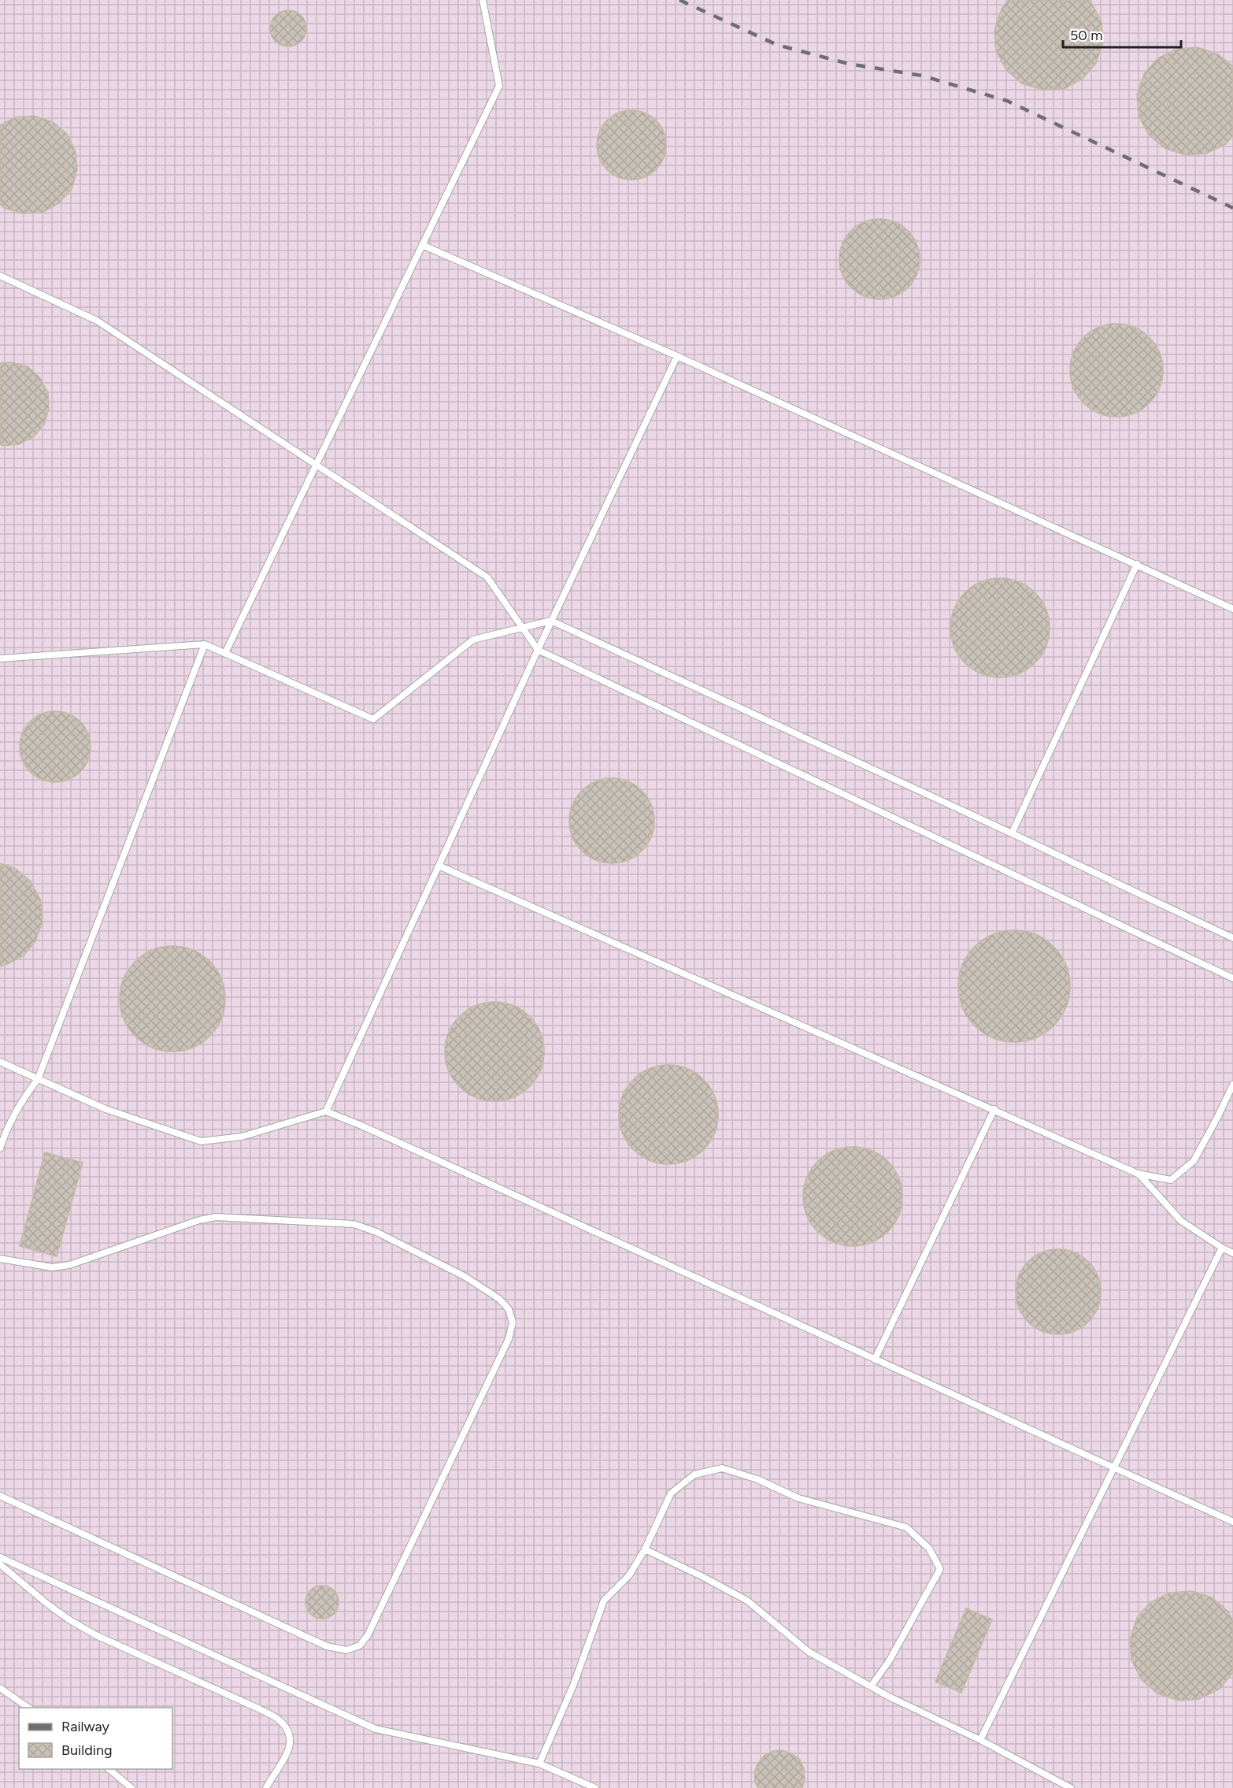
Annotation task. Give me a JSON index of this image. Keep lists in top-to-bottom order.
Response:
{
  "legend": ["Railway", "Building"],
  "scale_bar": "50 m"
}
